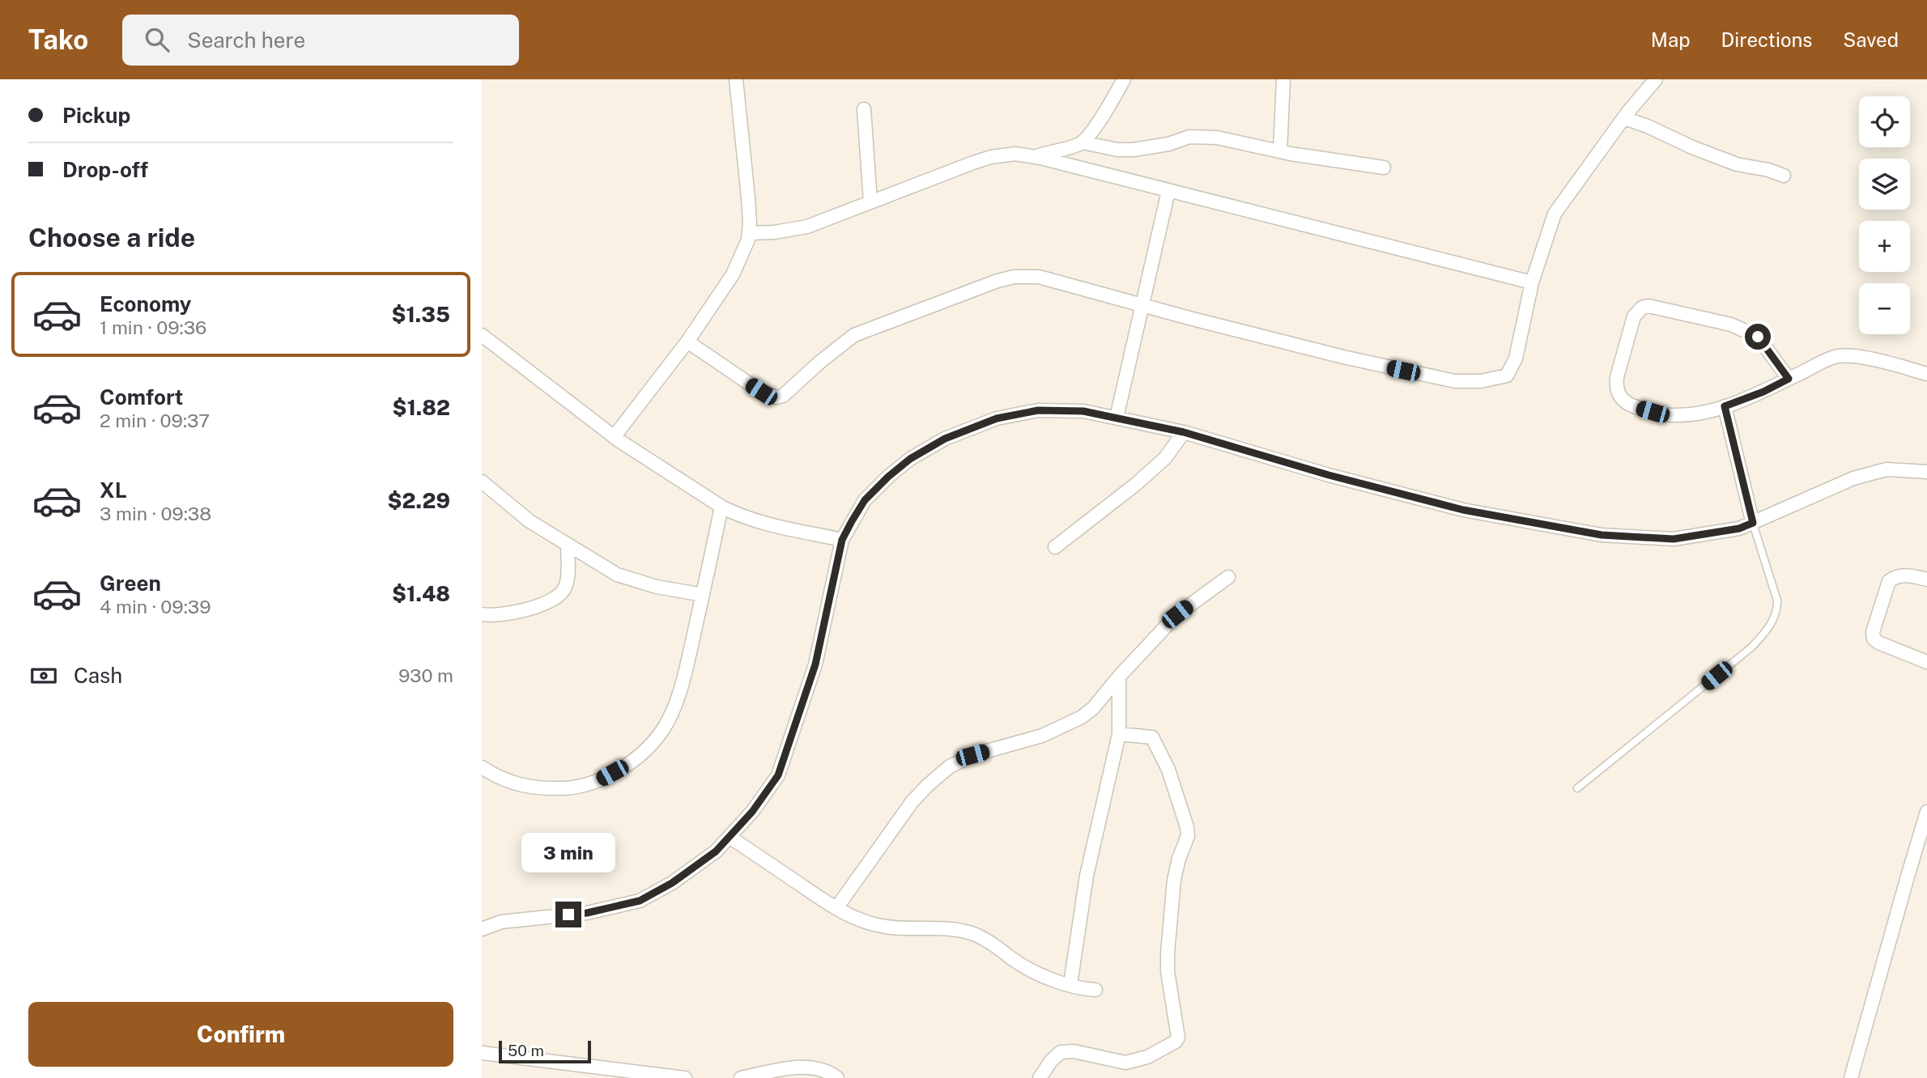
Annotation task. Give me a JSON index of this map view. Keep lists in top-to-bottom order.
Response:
{
  "scale_bar": "50 m",
  "page": {
    "header": "Tako",
    "search": "Search here",
    "nav": ["Map", "Directions", "Saved"],
    "banner": ["Pickup", "Drop-off"],
    "map_buttons": ["+", "−"],
    "heading": "Choose a ride",
    "list": [
      {
        "name": "Economy",
        "note": "1 min · 09:36",
        "value": "$1.35"
      },
      {
        "name": "Comfort",
        "note": "2 min · 09:37",
        "value": "$1.82"
      },
      {
        "name": "XL",
        "note": "3 min · 09:38",
        "value": "$2.29"
      },
      {
        "name": "Green",
        "note": "4 min · 09:39",
        "value": "$1.48"
      }
    ],
    "pay": ["Cash", "930 m"],
    "bubble": "3 min",
    "buttons": "Confirm",
    "scale": "50 m"
  }
}
